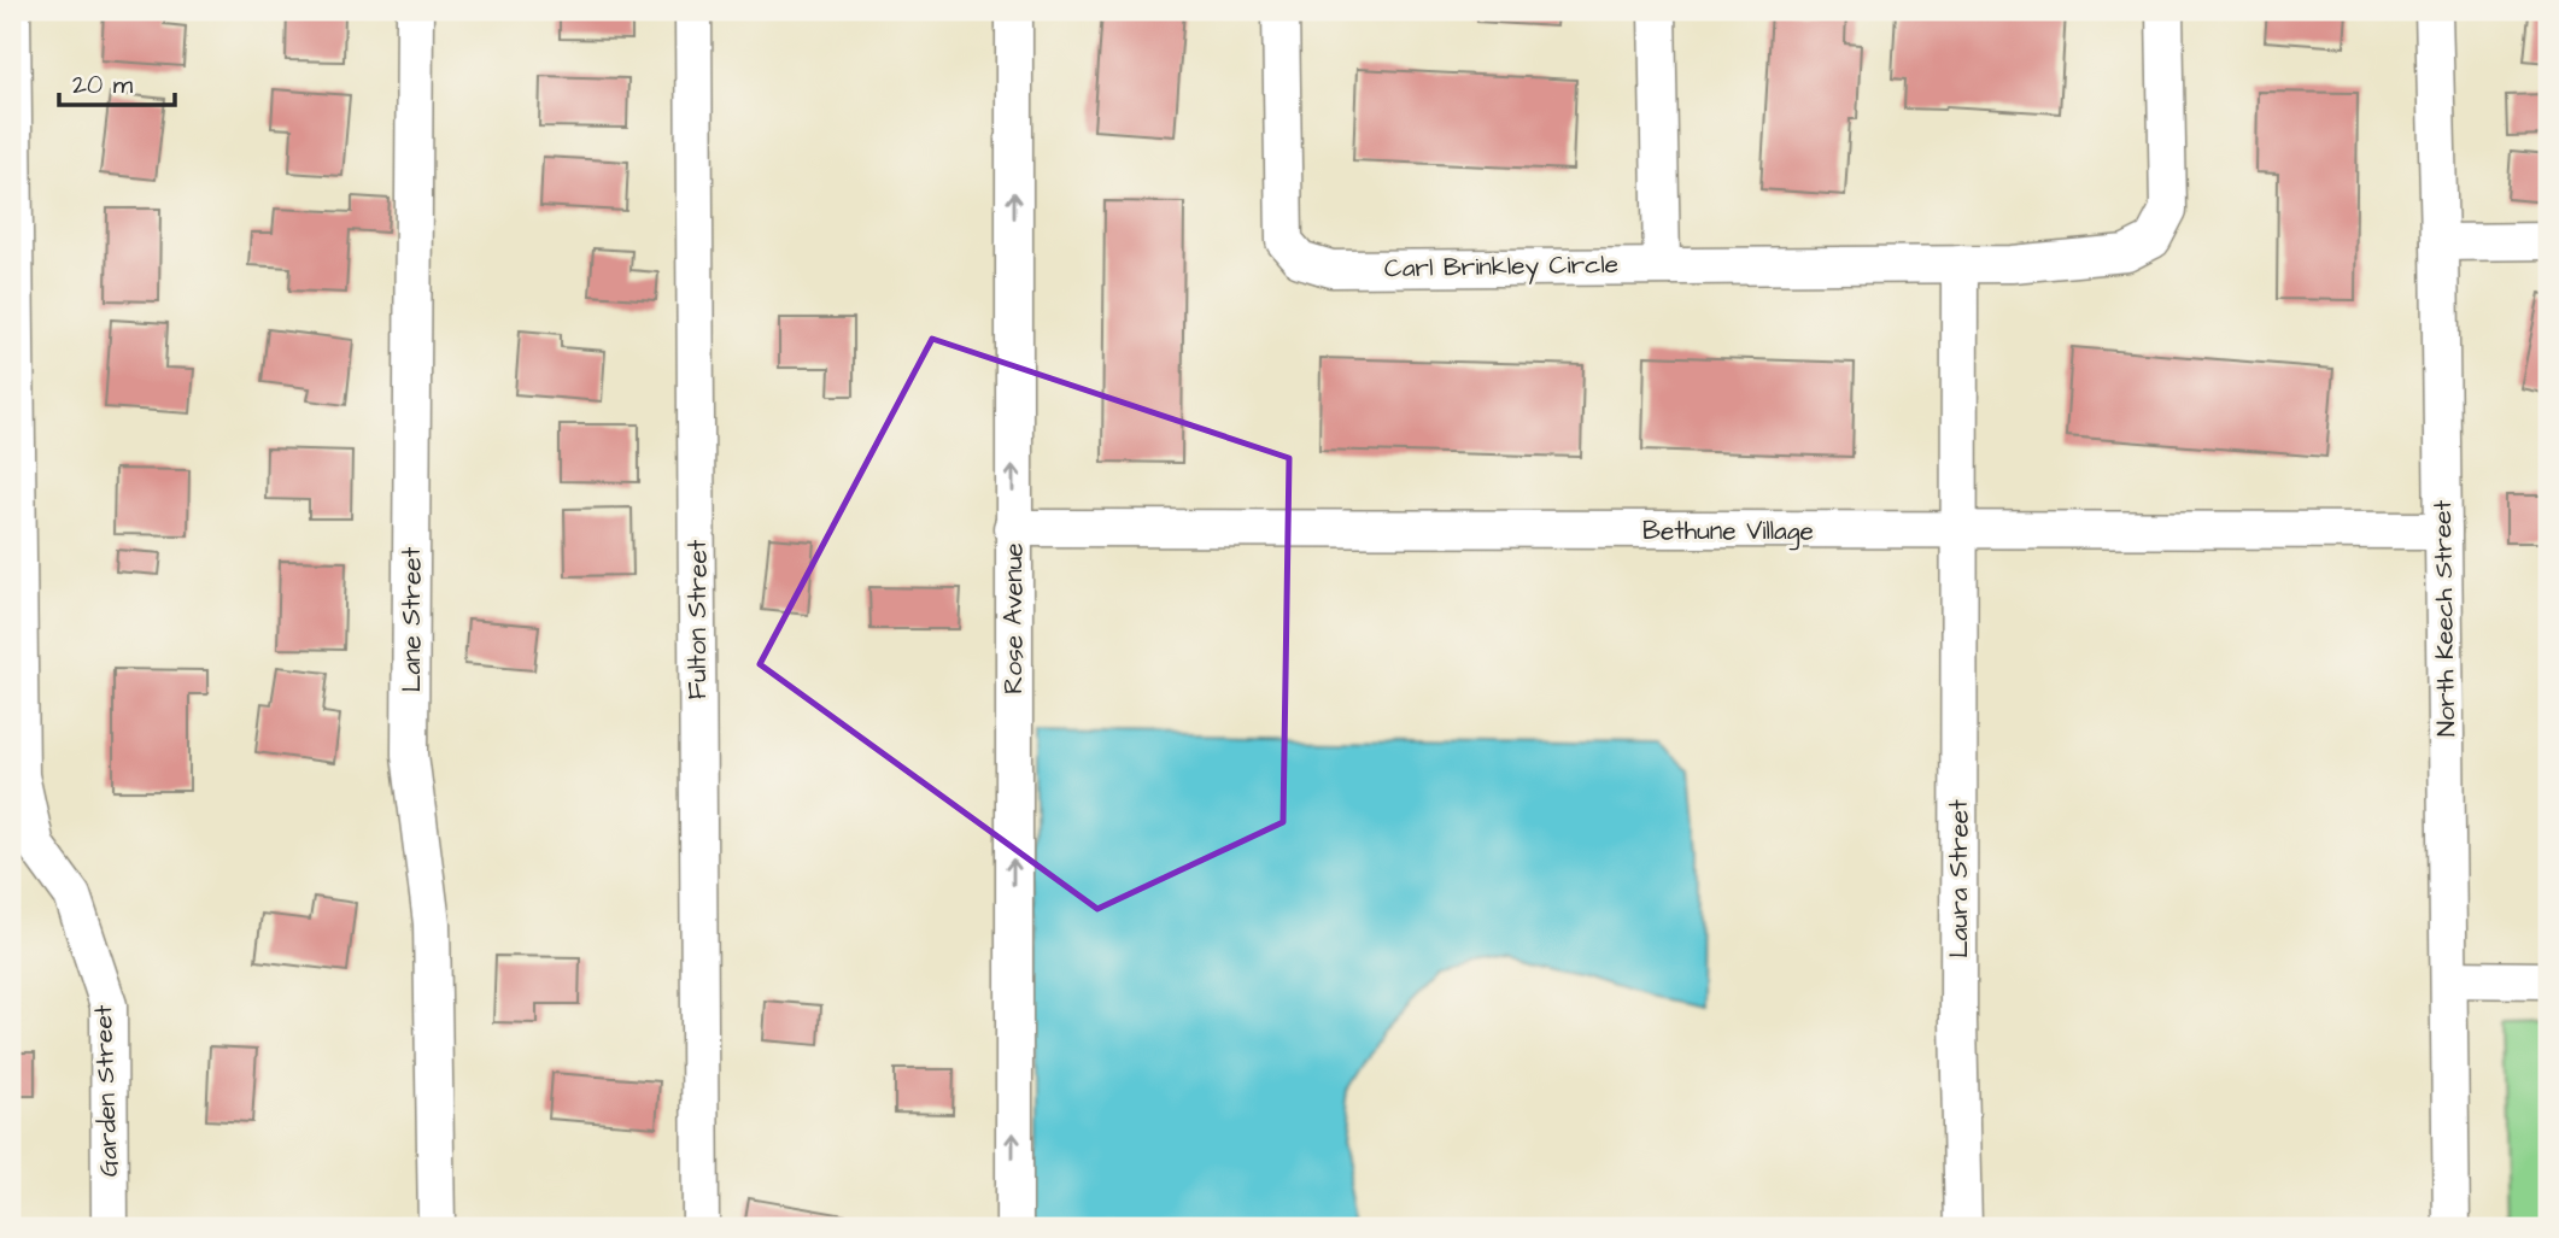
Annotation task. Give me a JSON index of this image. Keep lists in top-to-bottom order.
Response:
{
  "streets": {
    "street": [
      "Carl Brinkley Circle",
      "Bethune Village",
      "Rose Avenue",
      "North Keech Street",
      "Lane Street",
      "Fulton Street",
      "Laura Street",
      "Garden Street"
    ]
  },
  "crossings": [
    ["Bethune Village", "Rose Avenue"],
    ["Bethune Village", "North Keech Street"],
    ["Bethune Village", "Laura Street"]
  ],
  "one_way": ["Rose Avenue"],
  "scale_bar": "20 m"
}
